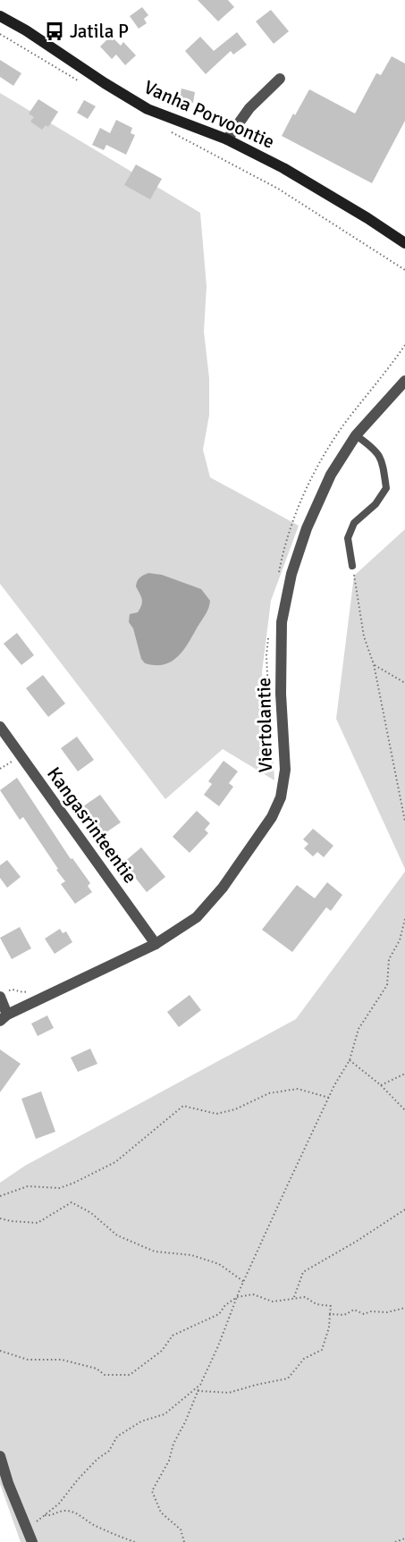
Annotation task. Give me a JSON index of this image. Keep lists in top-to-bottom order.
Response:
{
  "streets": {
    "main road": ["Vanha Porvoontie"],
    "street": ["Viertolantie", "Kangasrinteentie"]
  },
  "crossings": [
    ["Viertolantie", "Kangasrinteentie"]
  ],
  "places": {
    "bus stop": ["Jatila P"]
  }
}
